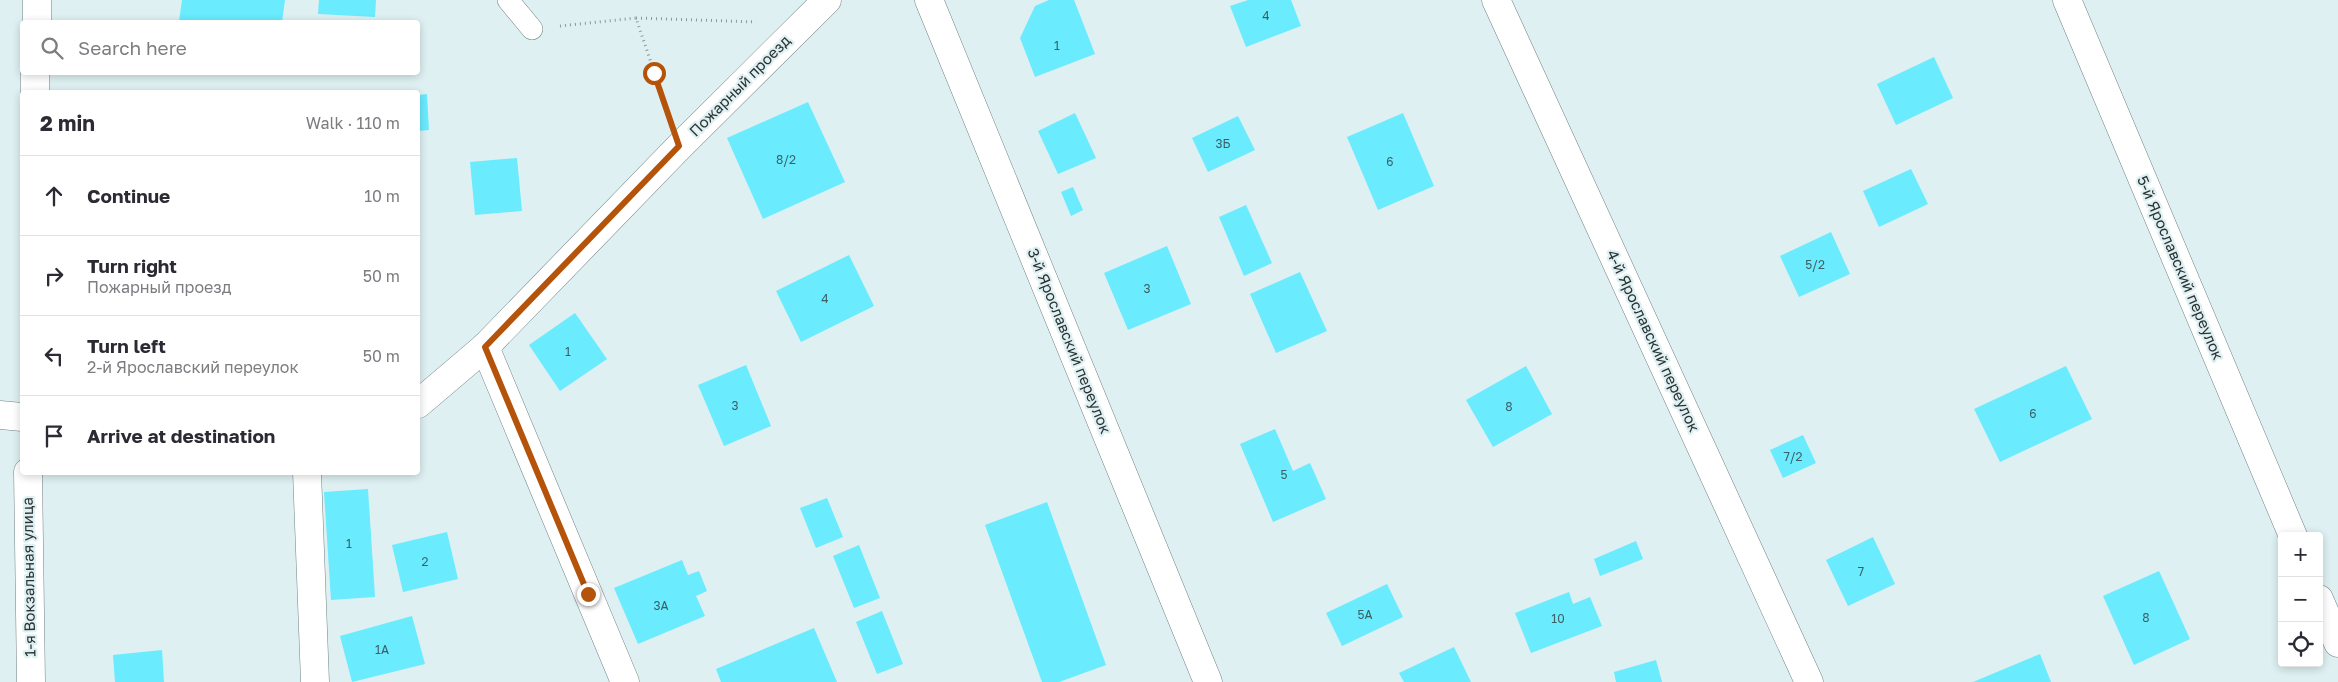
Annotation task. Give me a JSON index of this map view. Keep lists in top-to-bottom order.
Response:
{
  "streets": {
    "street": [
      "Пожарный проезд",
      "5-й Ярославский переулок",
      "3-й Ярославский переулок",
      "4-й Ярославский переулок",
      "1-я Вокзальная улица"
    ]
  },
  "house_numbers": [
    "4",
    "1",
    "3Б",
    "8/2",
    "6",
    "5/2",
    "3",
    "4",
    "1",
    "3",
    "8",
    "6",
    "7/2",
    "5",
    "1",
    "2",
    "7",
    "3А",
    "5А",
    "8",
    "10",
    "1А"
  ],
  "page": {
    "search": "Search here",
    "heading": ["2 min", "Walk · 110 m"],
    "list": [
      ["Continue", "10 m"],
      ["Turn right", "Пожарный проезд", "50 m"],
      ["Turn left", "2-й Ярославский переулок", "50 m"],
      "Arrive at destination"
    ],
    "map_buttons": ["+", "−"]
  }
}
